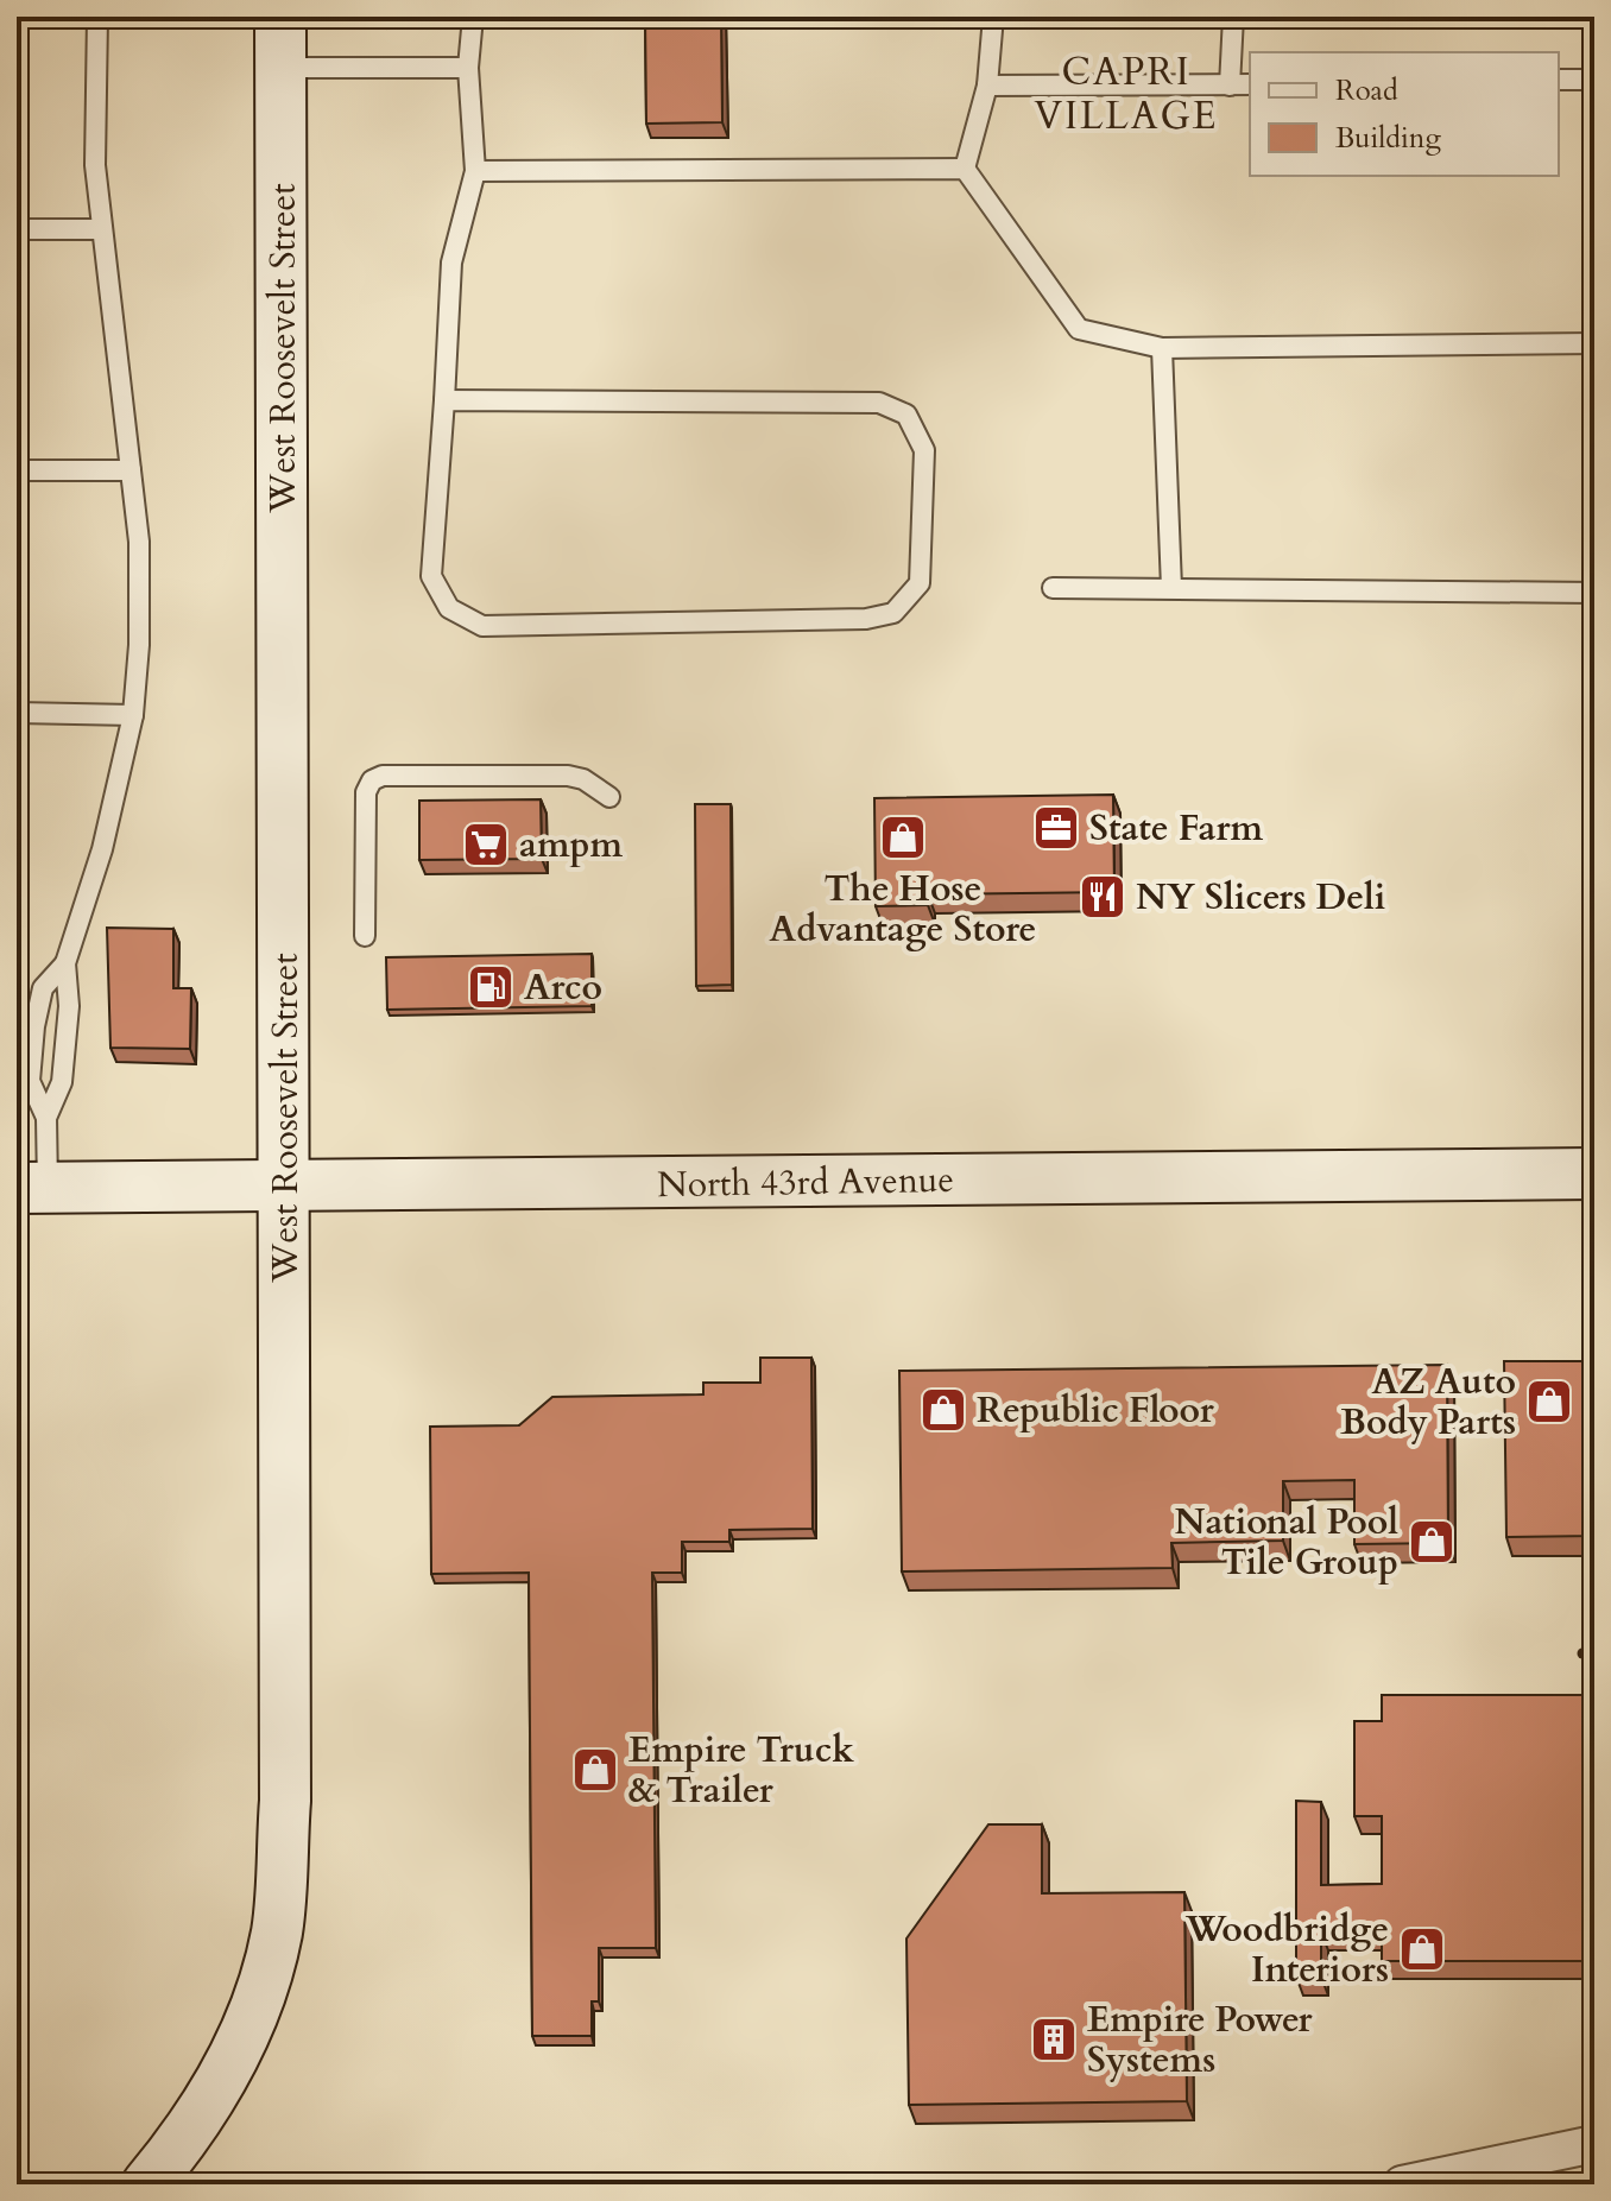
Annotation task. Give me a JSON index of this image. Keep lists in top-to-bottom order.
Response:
{
  "streets": {
    "street": ["West Roosevelt Street", "North 43rd Avenue"]
  },
  "crossings": [
    ["West Roosevelt Street", "North 43rd Avenue"]
  ],
  "districts": ["CAPRI VILLAGE"],
  "places": {
    "office": ["State Farm"],
    "shop": [
      "The Hose Advantage Store",
      "AZ Auto Body Parts",
      "Republic Floor",
      "National Pool Tile Group",
      "Empire Truck & Trailer",
      "Woodbridge Interiors"
    ],
    "supermarket": ["ampm"],
    "restaurant": ["NY Slicers Deli"],
    "fuel station": ["Arco"],
    "building": ["Empire Power Systems"]
  },
  "legend": ["Road", "Building"]
}
